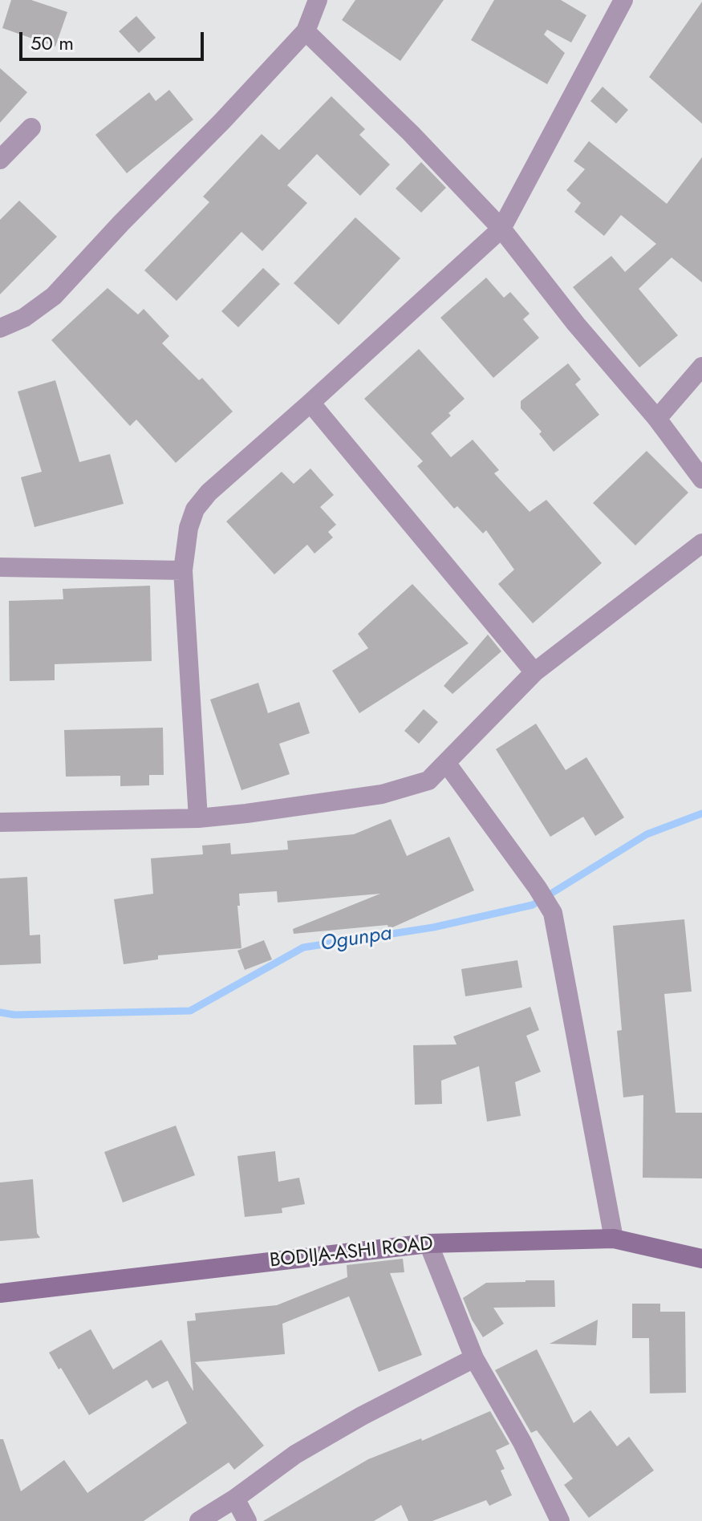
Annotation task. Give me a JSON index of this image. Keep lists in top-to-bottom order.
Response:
{
  "streets": {
    "street": ["BODIJA-ASHI ROAD"]
  },
  "water": ["Ogunpa"],
  "scale_bar": "50 m"
}
